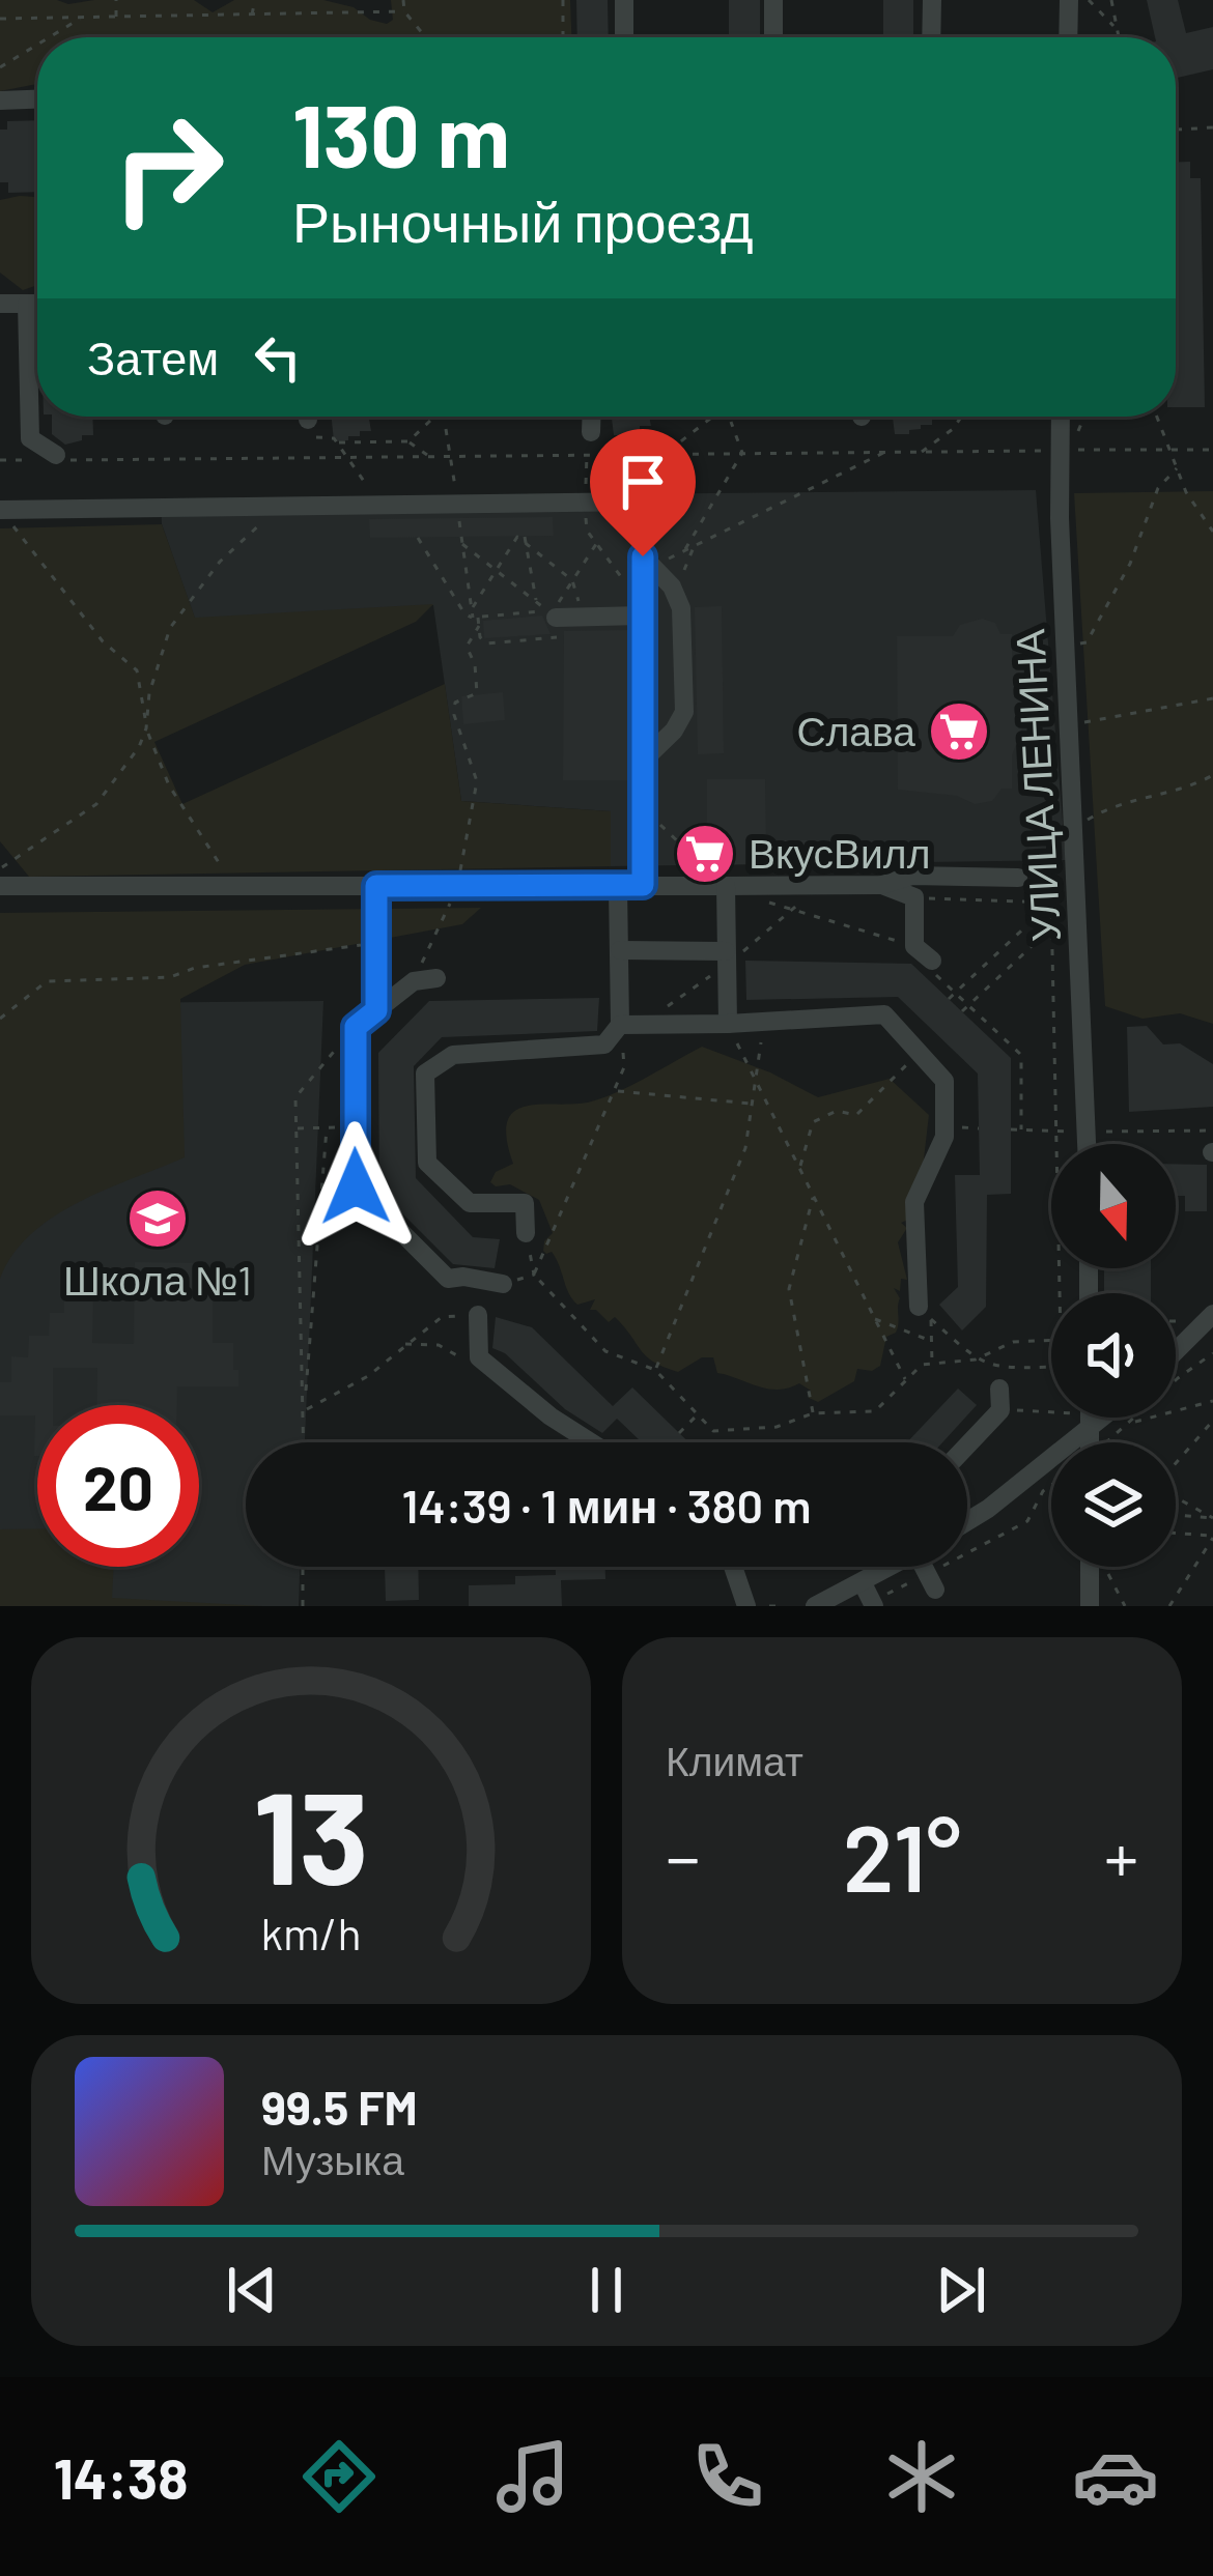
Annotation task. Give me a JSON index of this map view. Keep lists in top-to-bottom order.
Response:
{
  "streets": {
    "street": ["УЛИЦА ЛЕНИНА"]
  },
  "places": {
    "supermarket": ["Слава", "ВкусВилл"],
    "school or university": ["Школа №1"]
  },
  "north": "bottom",
  "page": {
    "turn": ["130 m", "Рыночный проезд"],
    "then": "Затем",
    "limit": "20",
    "trip": "14:39 · 1 мин · 380 m",
    "tile": "Климат",
    "heat": ["−", "21°", "+"],
    "song": ["99.5 FM", "Музыка"],
    "tabs": "14:38",
    "gauge": ["13", "km/h"]
  }
}
